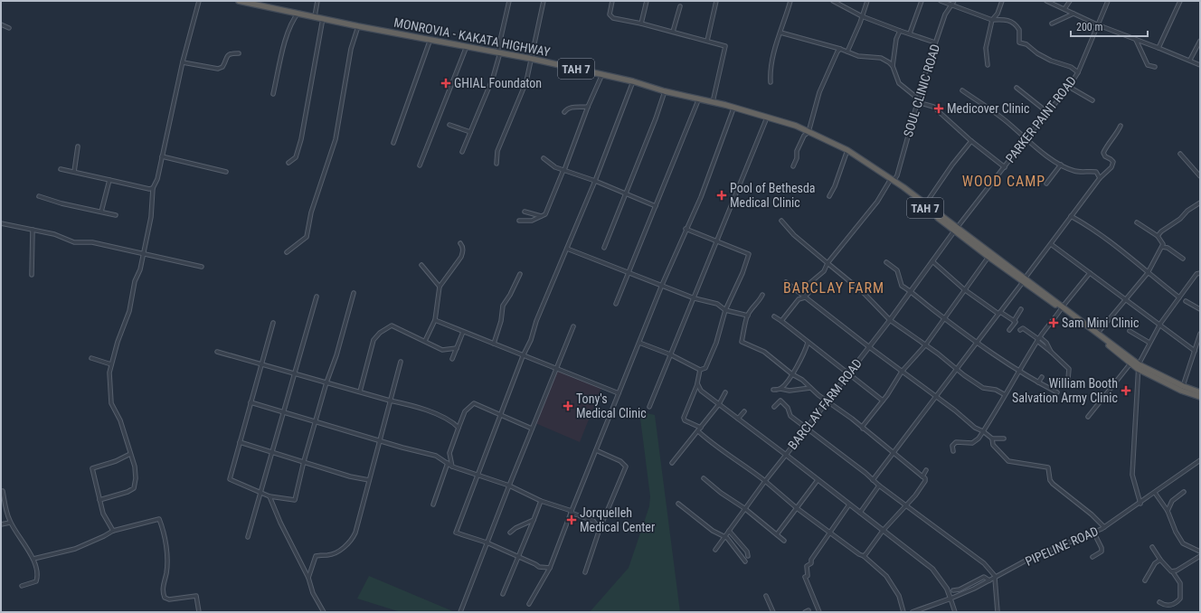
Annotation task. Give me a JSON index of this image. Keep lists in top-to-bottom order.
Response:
{
  "streets": {
    "highway": ["MONROVIA - KAKATA HIGHWAY", "TAH 7"],
    "street": [
      "SOUL CLINIC ROAD",
      "PARKER PAINT ROAD",
      "BARCLAY FARM ROAD",
      "PIPELINE ROAD"
    ]
  },
  "crossings": [
    ["MONROVIA - KAKATA HIGHWAY", "SOUL CLINIC ROAD"],
    ["MONROVIA - KAKATA HIGHWAY", "PARKER PAINT ROAD"],
    ["MONROVIA - KAKATA HIGHWAY", "BARCLAY FARM ROAD"],
    ["PARKER PAINT ROAD", "BARCLAY FARM ROAD"],
    ["BARCLAY FARM ROAD", "PIPELINE ROAD"]
  ],
  "districts": ["WOOD CAMP", "BARCLAY FARM"],
  "places": {
    "health": [
      "GHIAL Foundaton",
      "Medicover Clinic",
      "Pool of Bethesda Medical Clinic",
      "Sam Mini Clinic",
      "William Booth Salvation Army Clinic",
      "Tony's Medical Clinic",
      "Jorquelleh Medical Center"
    ]
  },
  "scale_bar": "200 m"
}
